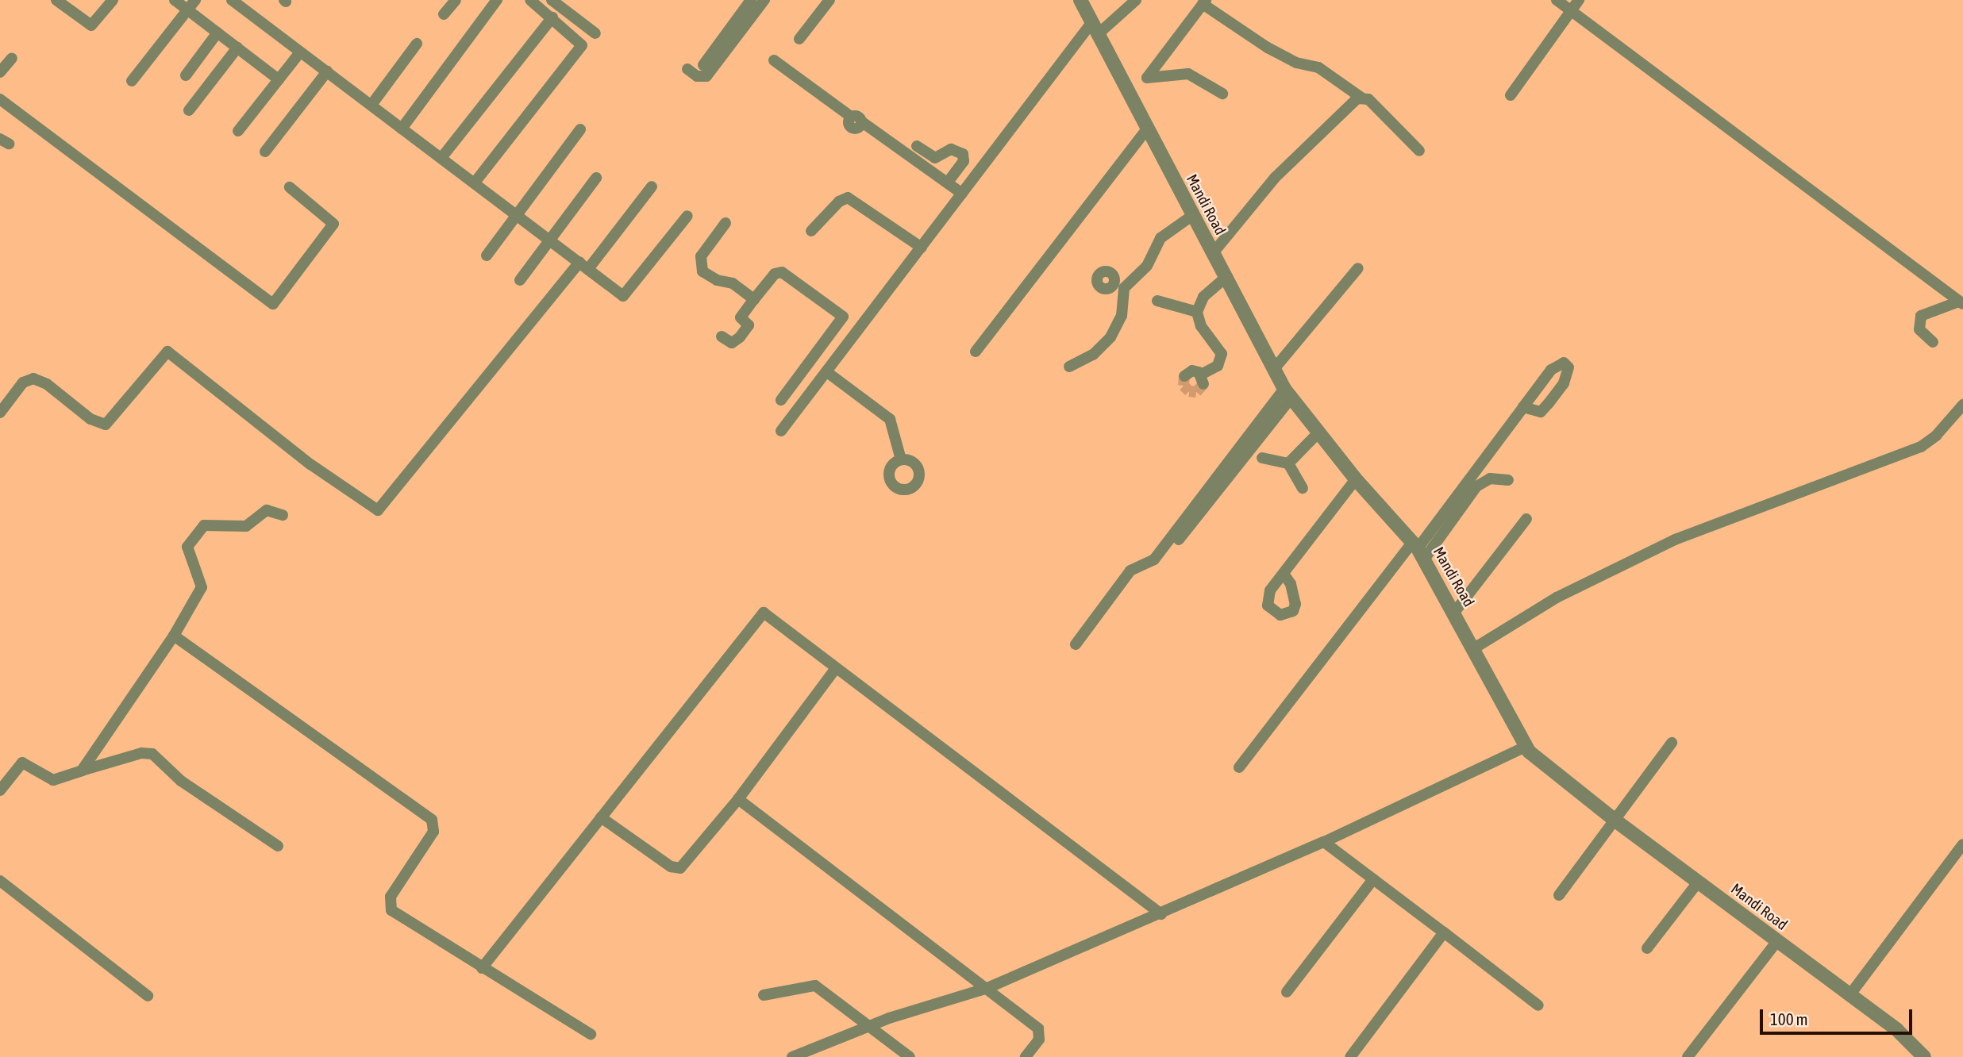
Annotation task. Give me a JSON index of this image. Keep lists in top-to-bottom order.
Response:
{
  "streets": {
    "street": ["Mandi Road"]
  },
  "scale_bar": "100 m"
}
